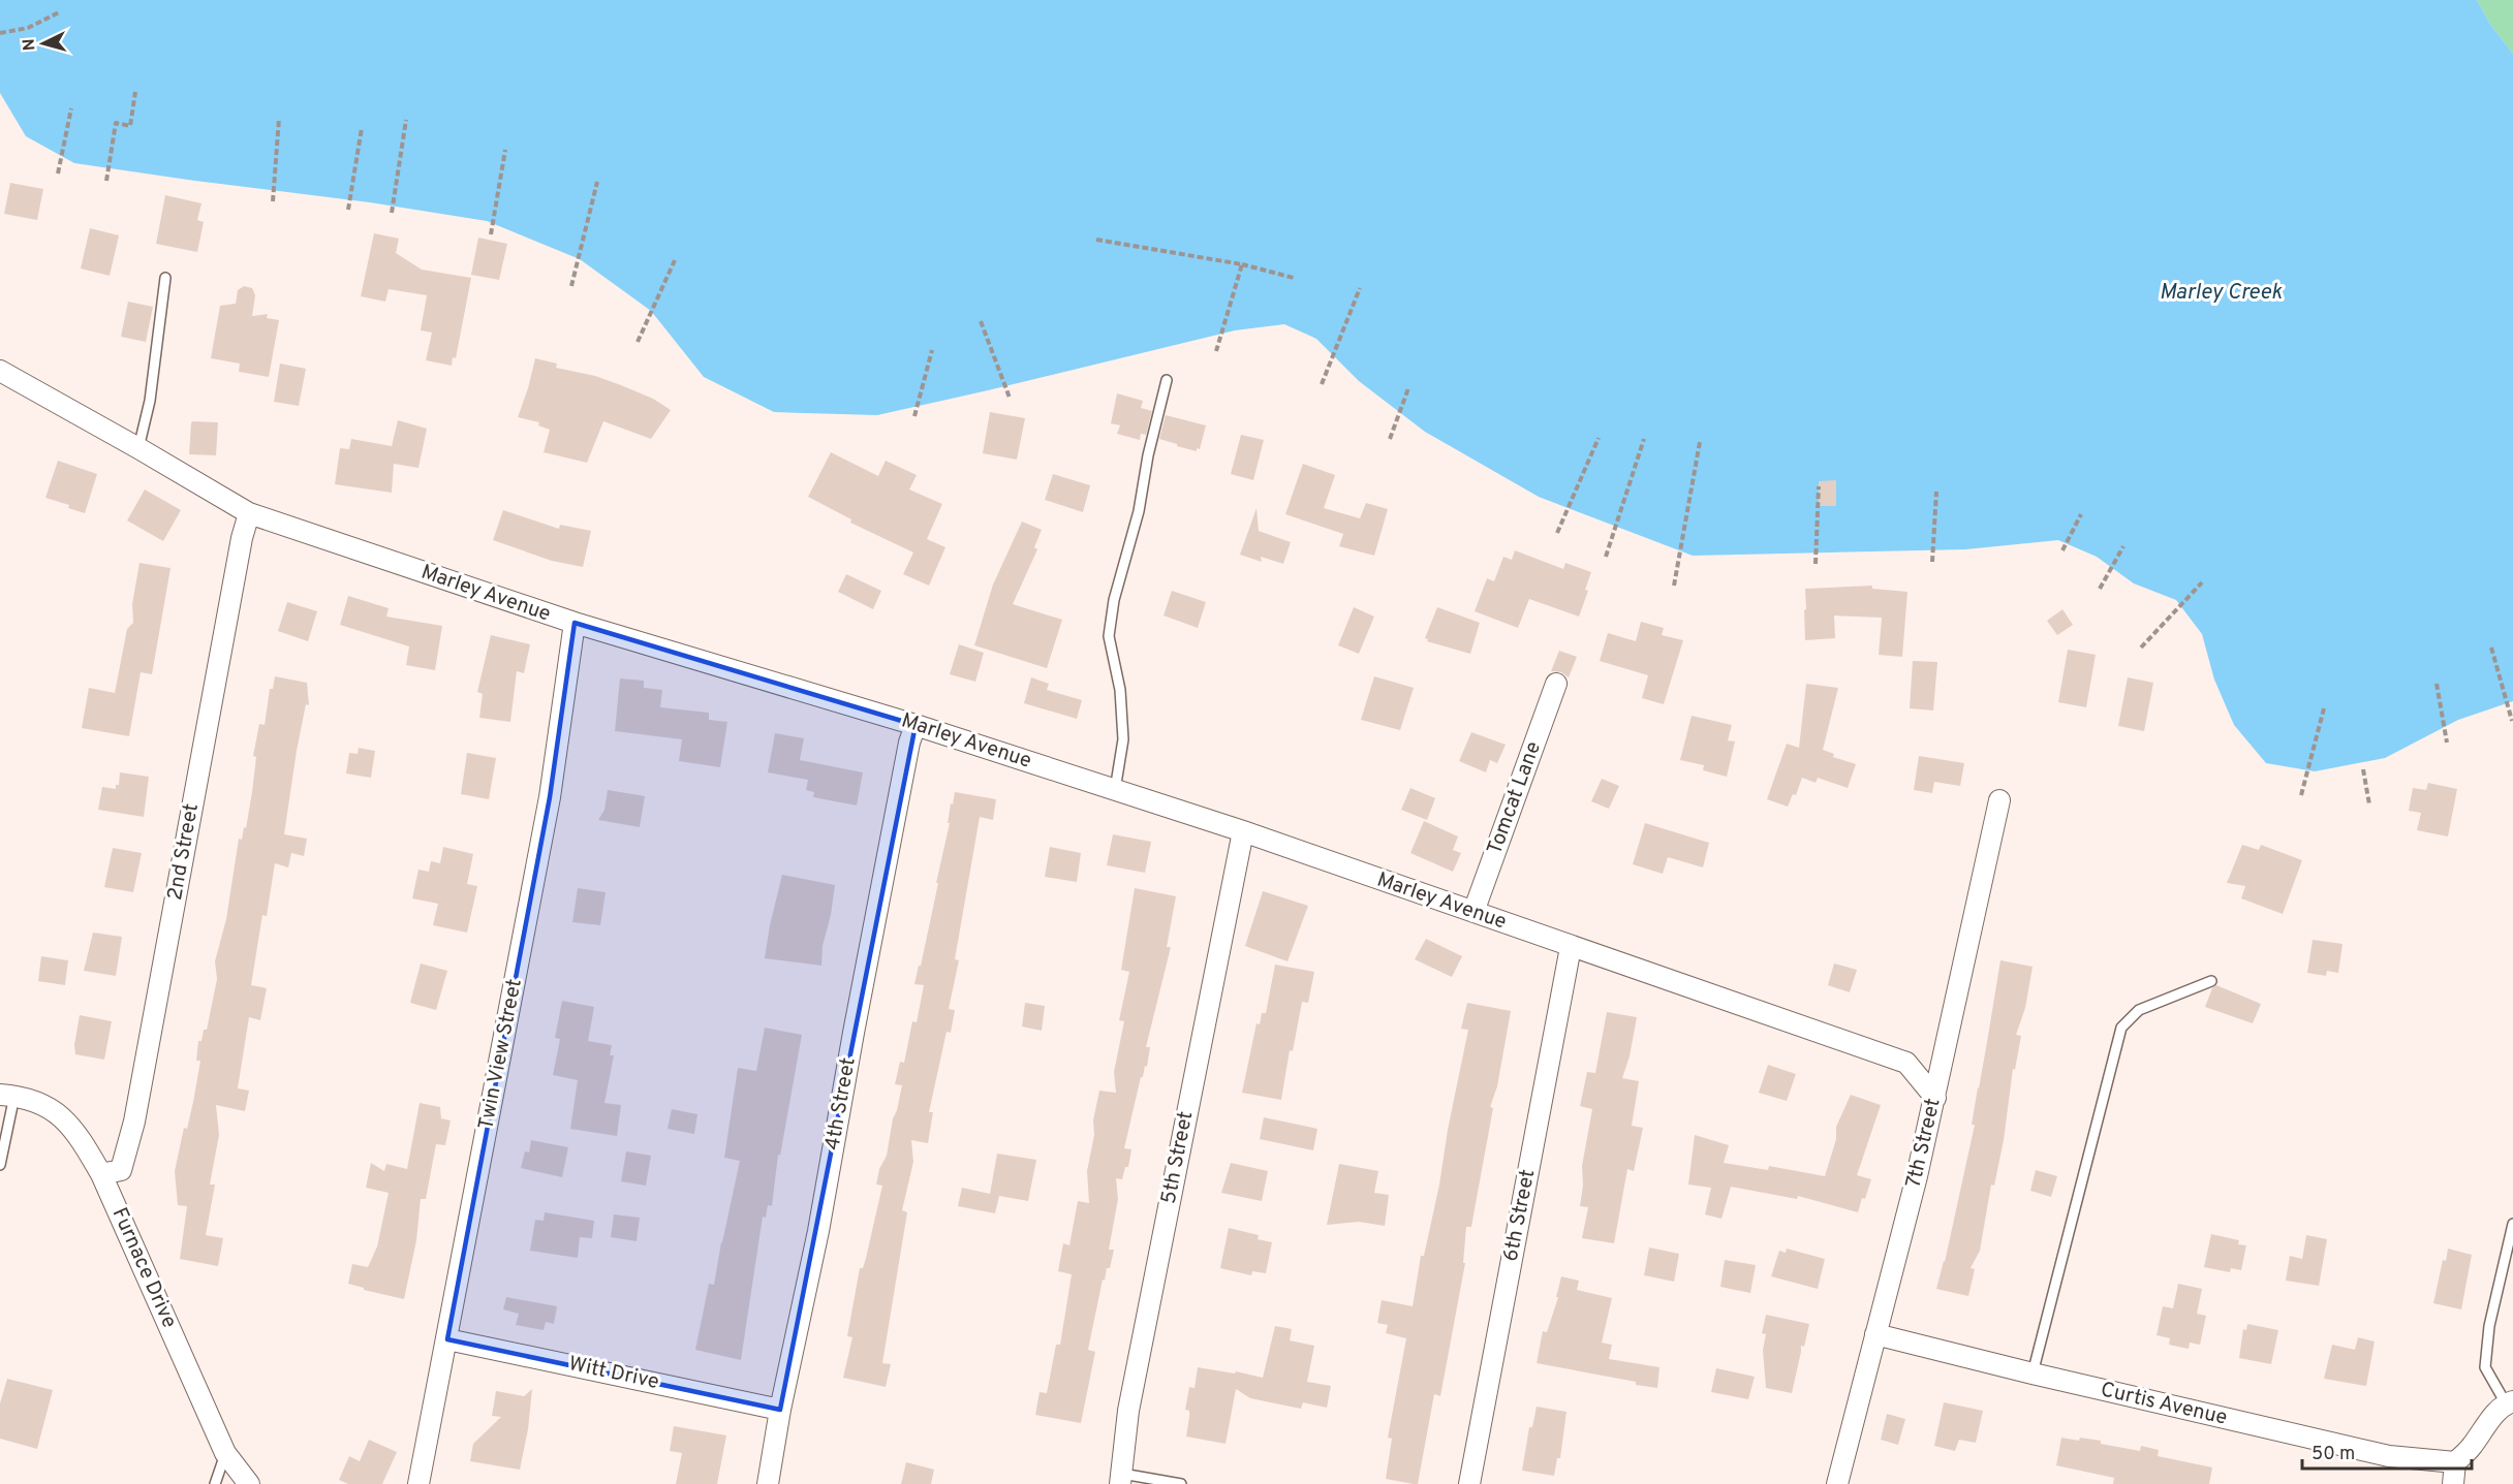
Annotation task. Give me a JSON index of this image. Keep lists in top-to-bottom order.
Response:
{
  "streets": {
    "street": [
      "Marley Avenue",
      "Tomcat Lane",
      "2nd Street",
      "Twin View Street",
      "4th Street",
      "7th Street",
      "5th Street",
      "6th Street",
      "Furnace Drive",
      "Witt Drive",
      "Curtis Avenue"
    ]
  },
  "crossings": [
    ["Marley Avenue", "Tomcat Lane"],
    ["Marley Avenue", "2nd Street"],
    ["Marley Avenue", "Twin View Street"],
    ["Marley Avenue", "4th Street"],
    ["Marley Avenue", "7th Street"],
    ["Marley Avenue", "5th Street"],
    ["Marley Avenue", "6th Street"],
    ["2nd Street", "Furnace Drive"],
    ["Twin View Street", "Witt Drive"],
    ["4th Street", "Witt Drive"],
    ["7th Street", "Curtis Avenue"]
  ],
  "water": ["Marley Creek"],
  "scale_bar": "50 m",
  "north": "left"
}
